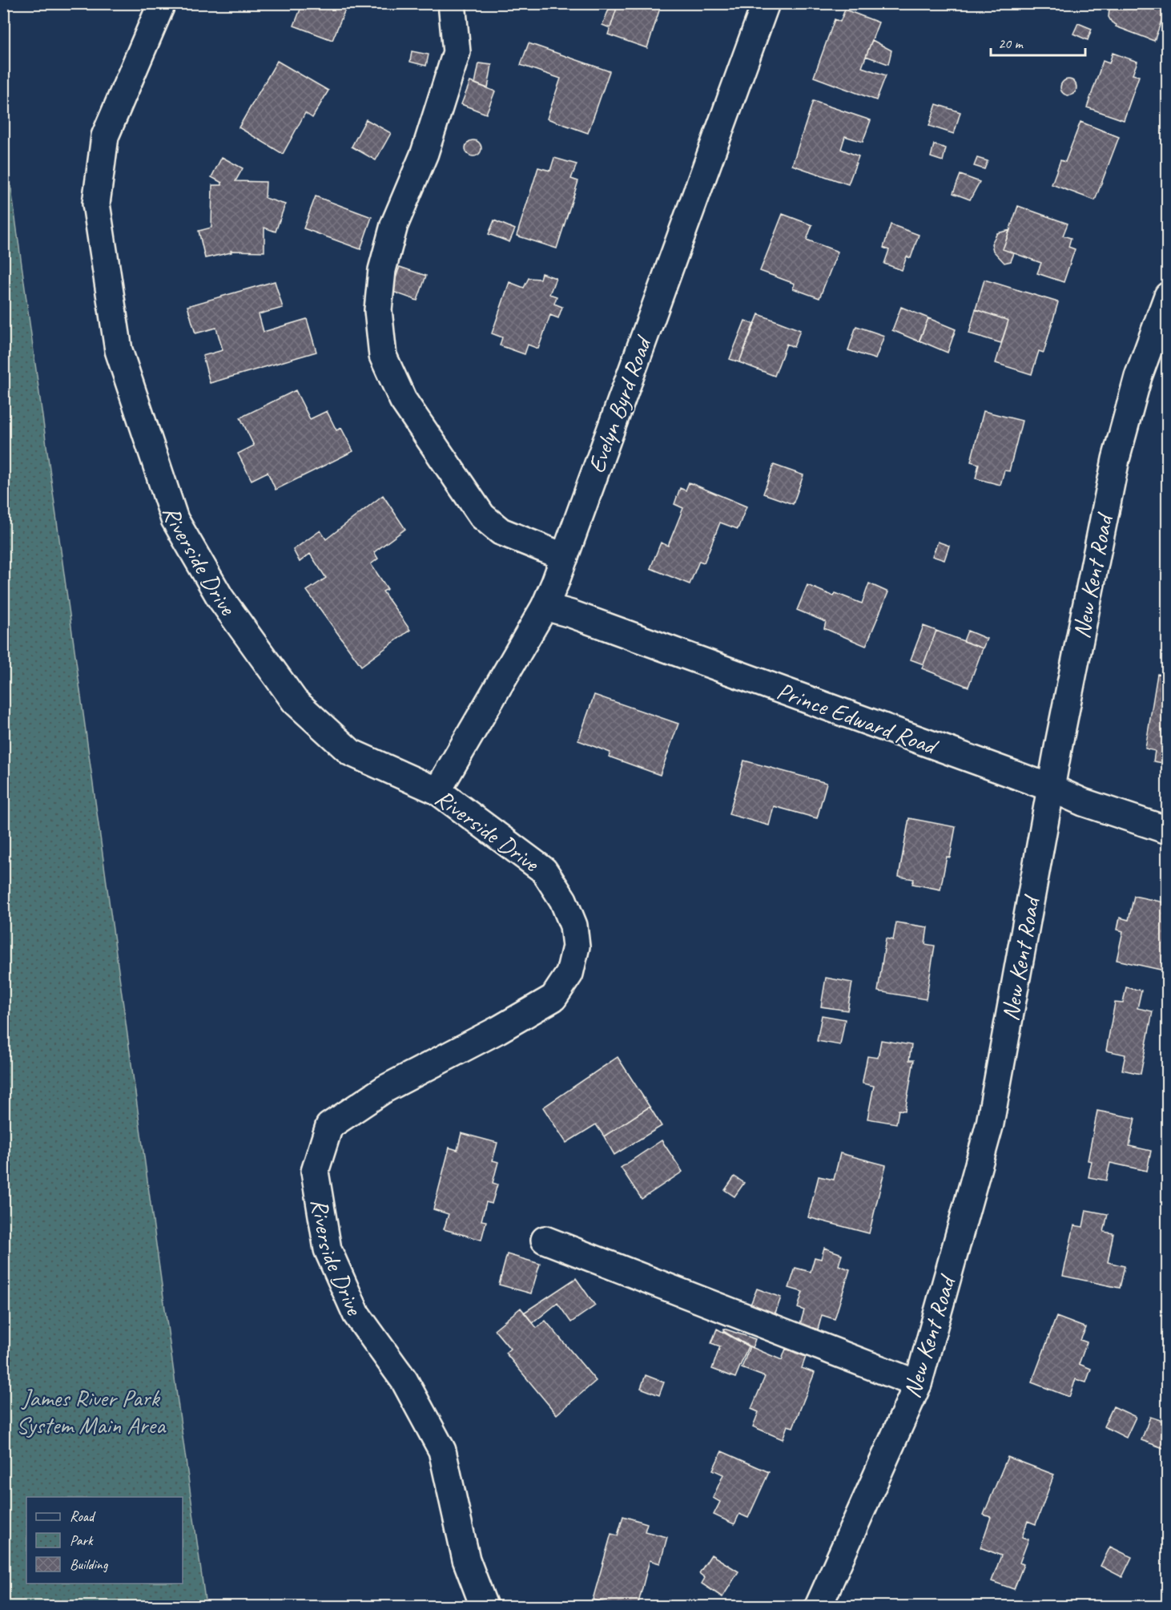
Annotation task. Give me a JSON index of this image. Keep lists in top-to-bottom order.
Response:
{
  "streets": {
    "street": [
      "Evelyn Byrd Road",
      "Riverside Drive",
      "New Kent Road",
      "Prince Edward Road"
    ]
  },
  "crossings": [
    ["Evelyn Byrd Road", "Riverside Drive"],
    ["Evelyn Byrd Road", "Prince Edward Road"],
    ["New Kent Road", "Prince Edward Road"]
  ],
  "parks": ["James River Park System Main Area"],
  "legend": ["Road", "Park", "Building"],
  "scale_bar": "20 m"
}
